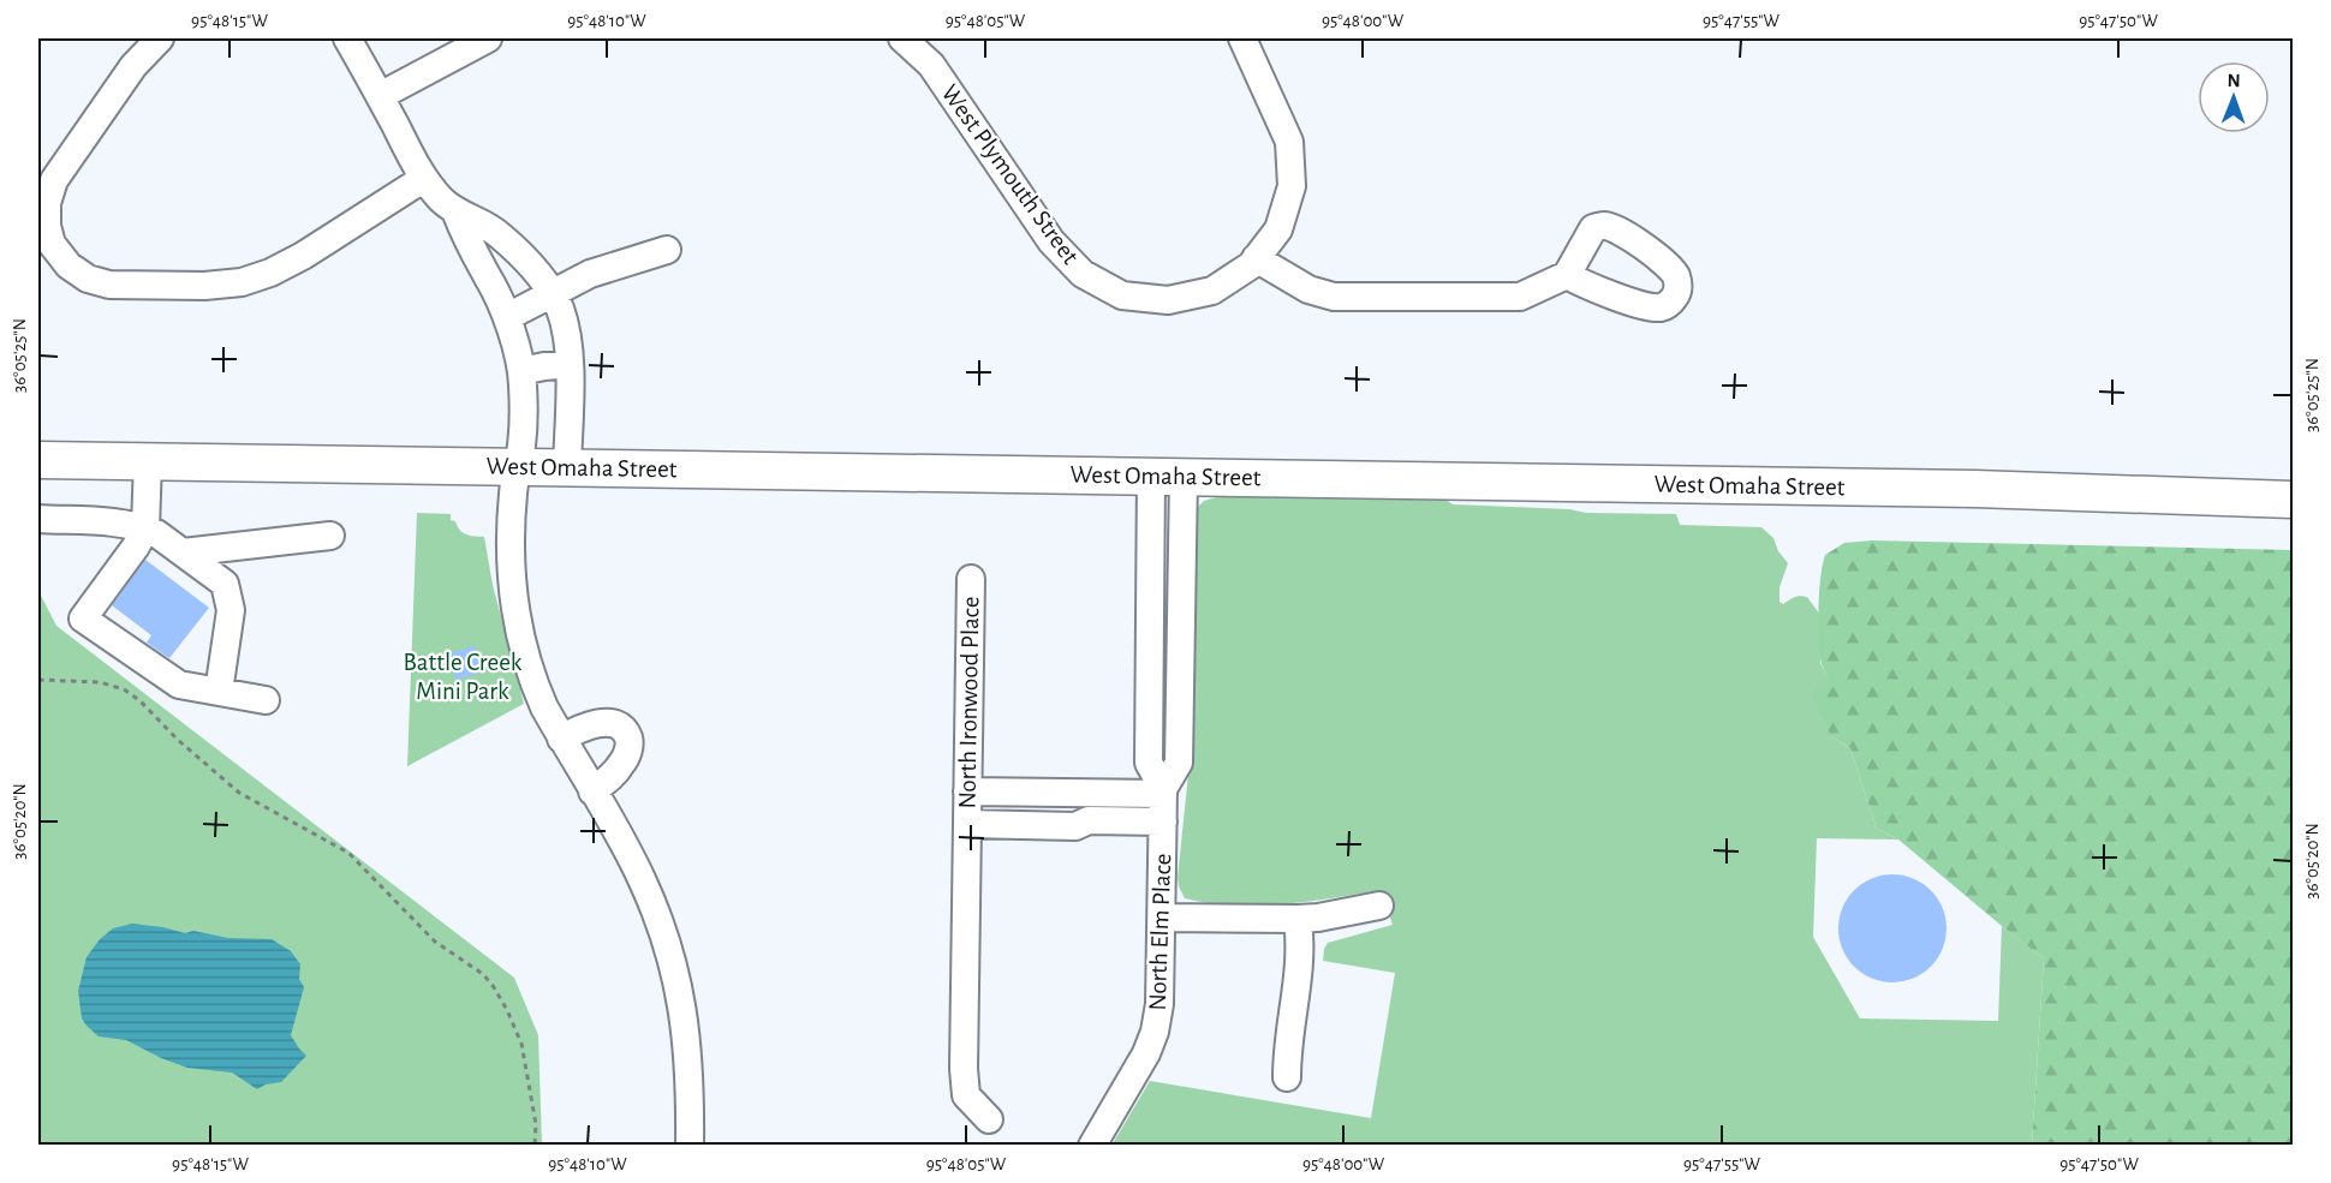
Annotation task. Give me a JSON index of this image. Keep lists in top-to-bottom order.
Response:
{
  "streets": {
    "main road": ["West Omaha Street"],
    "street": ["West Plymouth Street", "North Ironwood Place", "North Elm Place"]
  },
  "crossings": [
    ["West Omaha Street", "North Elm Place"]
  ],
  "parks": ["Battle Creek Mini Park"],
  "north": "top",
  "coordinates": [
    "95°48'15\"W",
    "95°48'10\"W",
    "95°48'05\"W",
    "95°48'00\"W",
    "95°47'55\"W",
    "95°47'50\"W",
    "36°05'25\"N",
    "36°05'20\"N"
  ]
}
